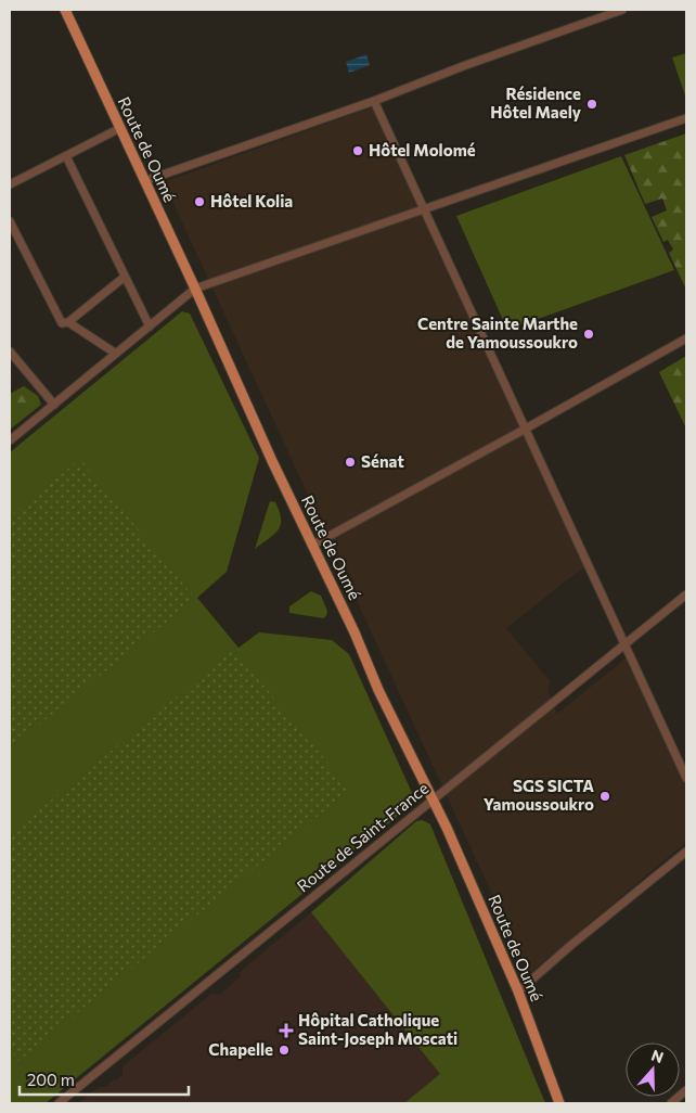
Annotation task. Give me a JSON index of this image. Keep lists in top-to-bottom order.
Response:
{
  "streets": {
    "main road": ["Route de Oumé"],
    "street": ["Route de Saint-France"]
  },
  "crossings": [
    ["Route de Oumé", "Route de Saint-France"]
  ],
  "places": {
    "other": [
      "Résidence Hôtel Maely",
      "Hôtel Molomé",
      "Hôtel Kolia",
      "Centre Sainte Marthe de Yamoussoukro",
      "Sénat",
      "SGS SICTA Yamoussoukro",
      "Chapelle"
    ],
    "health": ["Hôpital Catholique Saint-Joseph Moscati"]
  },
  "scale_bar": "200 m",
  "north": "top"
}
